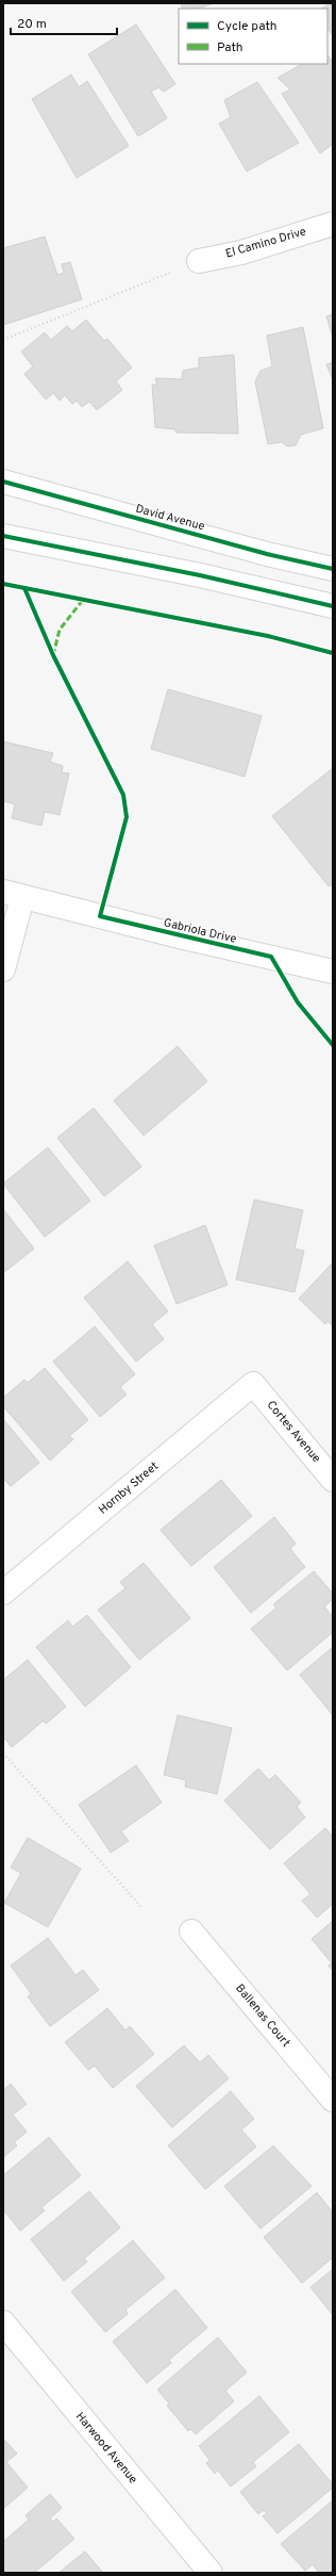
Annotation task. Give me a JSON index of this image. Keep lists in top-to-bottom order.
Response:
{
  "streets": {
    "street": [
      "El Camino Drive",
      "David Avenue",
      "Gabriola Drive",
      "Cortes Avenue",
      "Hornby Street",
      "Ballenas Court",
      "Harwood Avenue"
    ]
  },
  "crossings": [
    ["Cortes Avenue", "Hornby Street"]
  ],
  "legend": ["Cycle path", "Path"],
  "scale_bar": "20 m"
}
